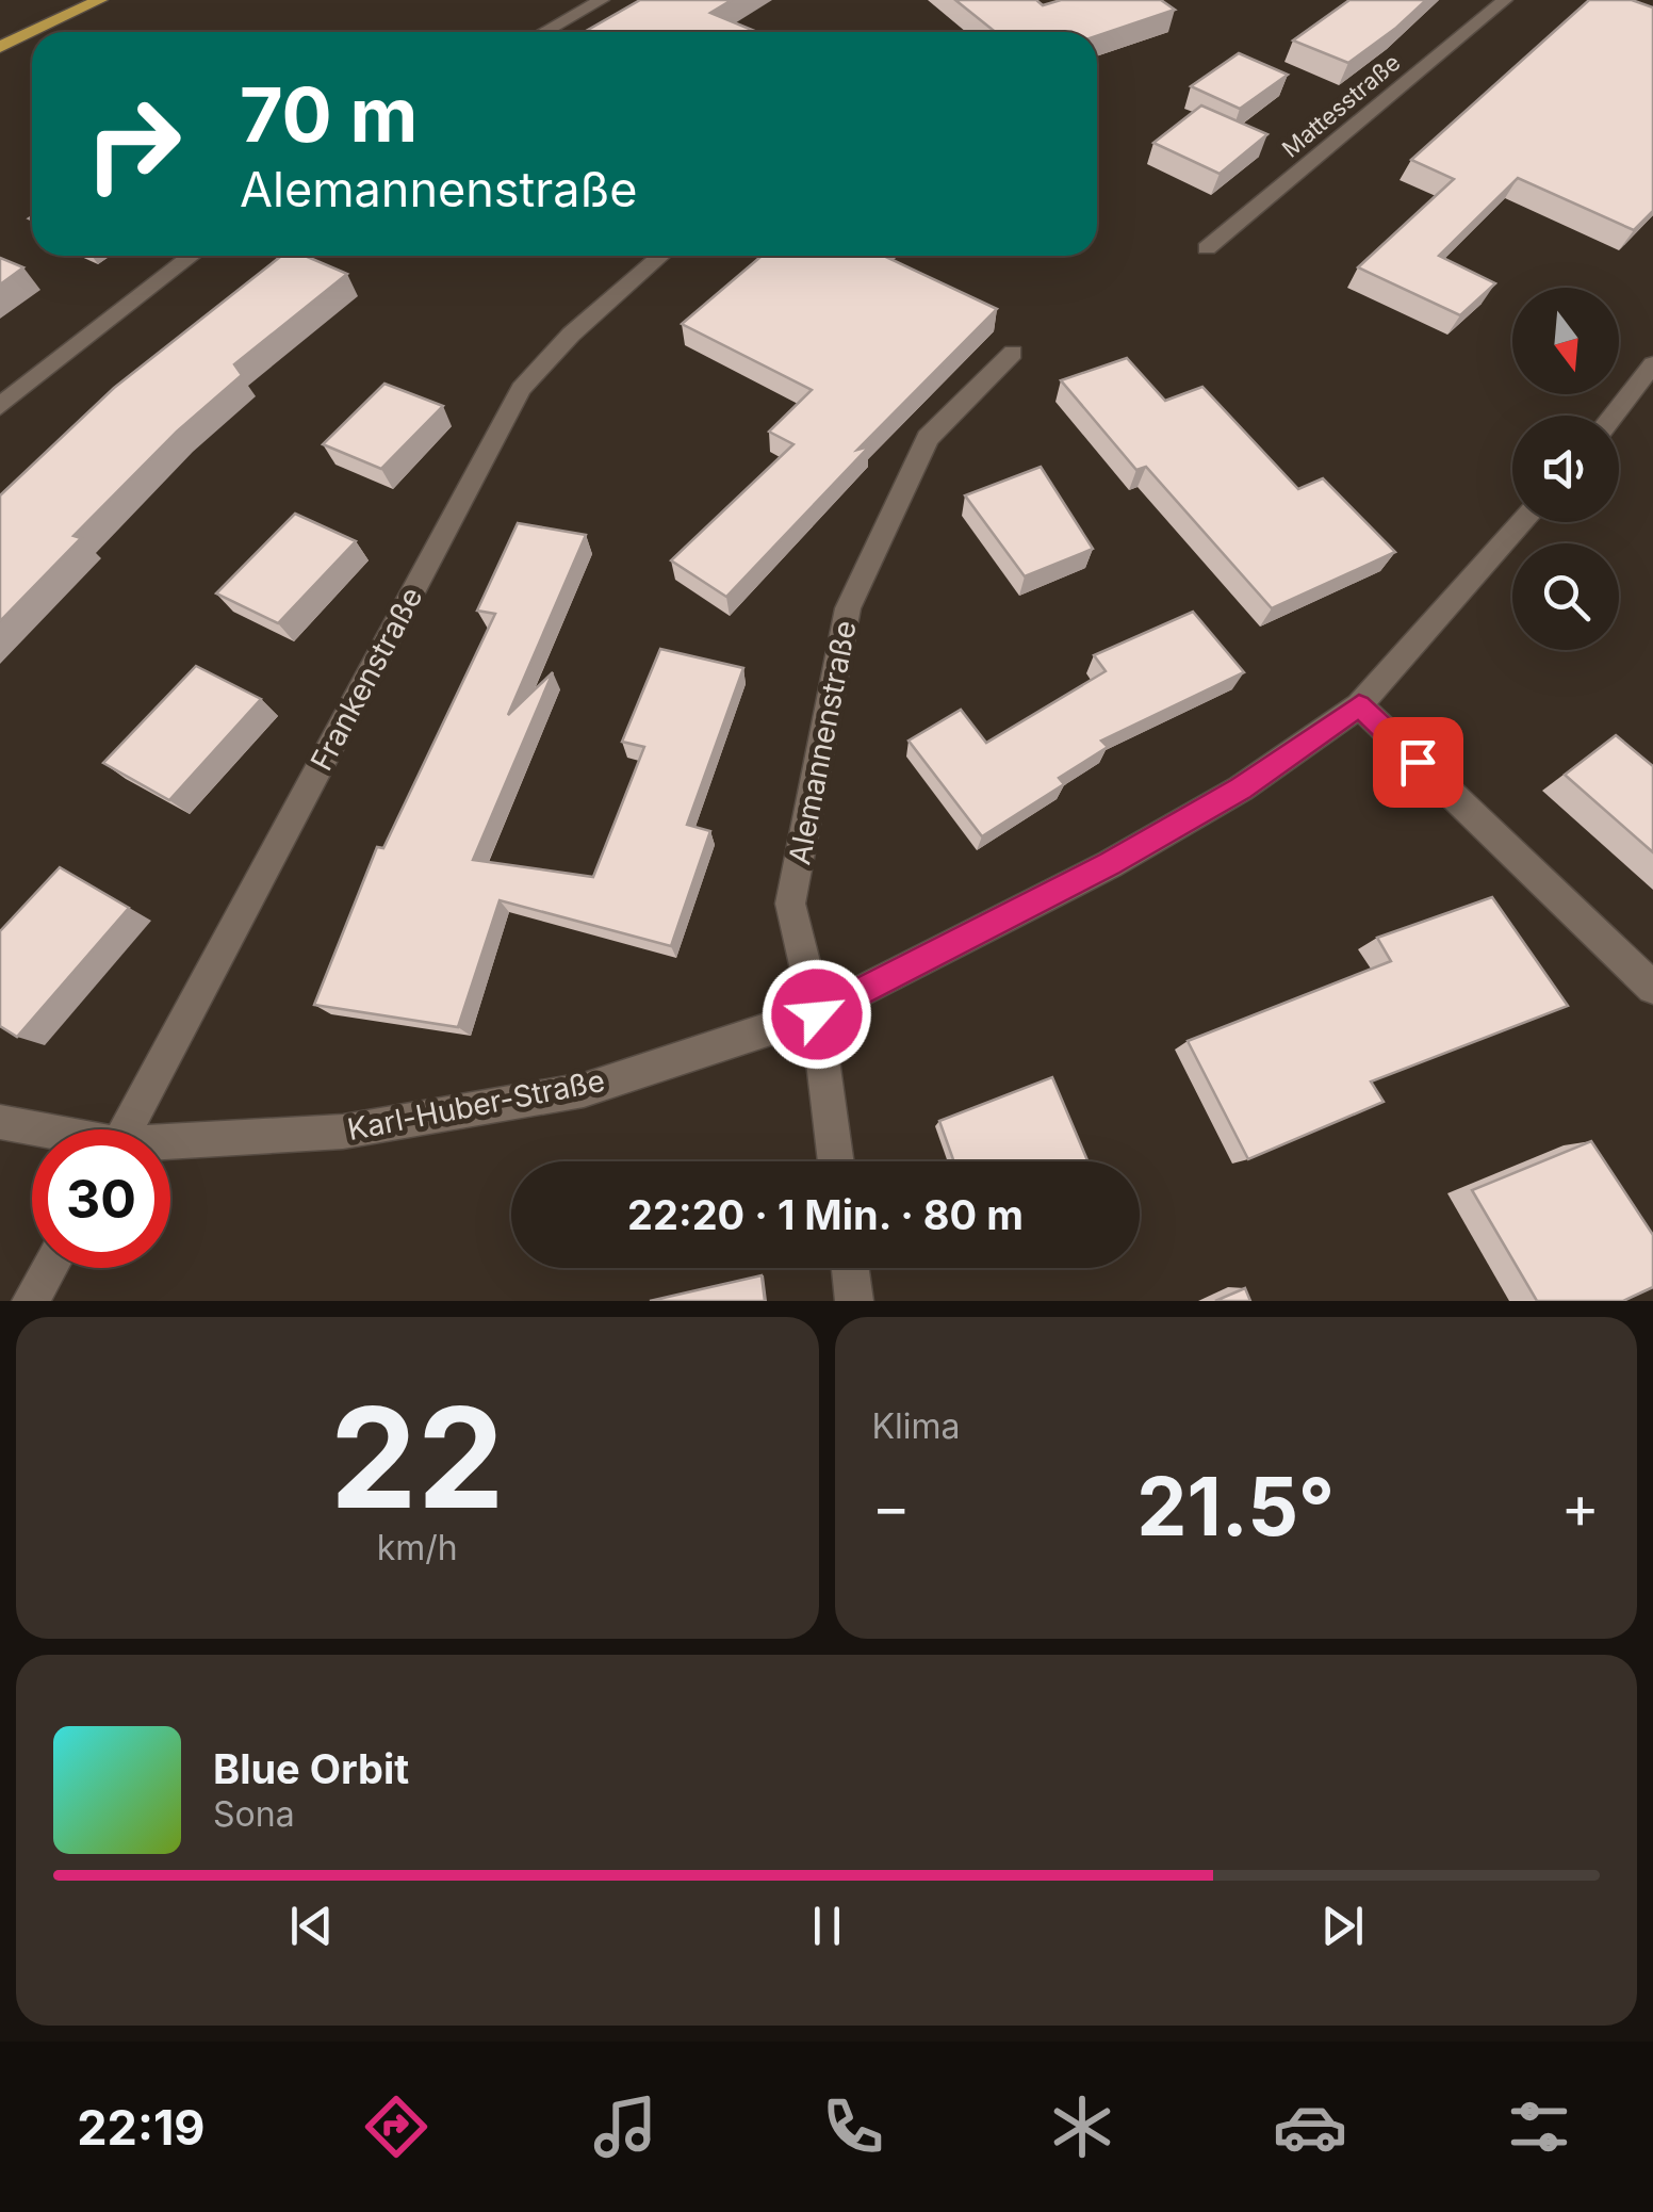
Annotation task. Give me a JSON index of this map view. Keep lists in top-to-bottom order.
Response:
{
  "streets": {
    "street": [
      "Mattesstraße",
      "Frankenstraße",
      "Alemannenstraße",
      "Karl-Huber-Straße"
    ]
  },
  "crossings": [
    ["Alemannenstraße", "Karl-Huber-Straße"]
  ],
  "north": "bottom",
  "page": {
    "turn": ["70 m", "Alemannenstraße"],
    "limit": "30",
    "trip": "22:20 · 1 Min. · 80 m",
    "tile": [
      ["22", "km/h"],
      "Klima"
    ],
    "heat": ["−", "21.5°", "+"],
    "song": ["Blue Orbit", "Sona"],
    "tabs": "22:19"
  }
}
